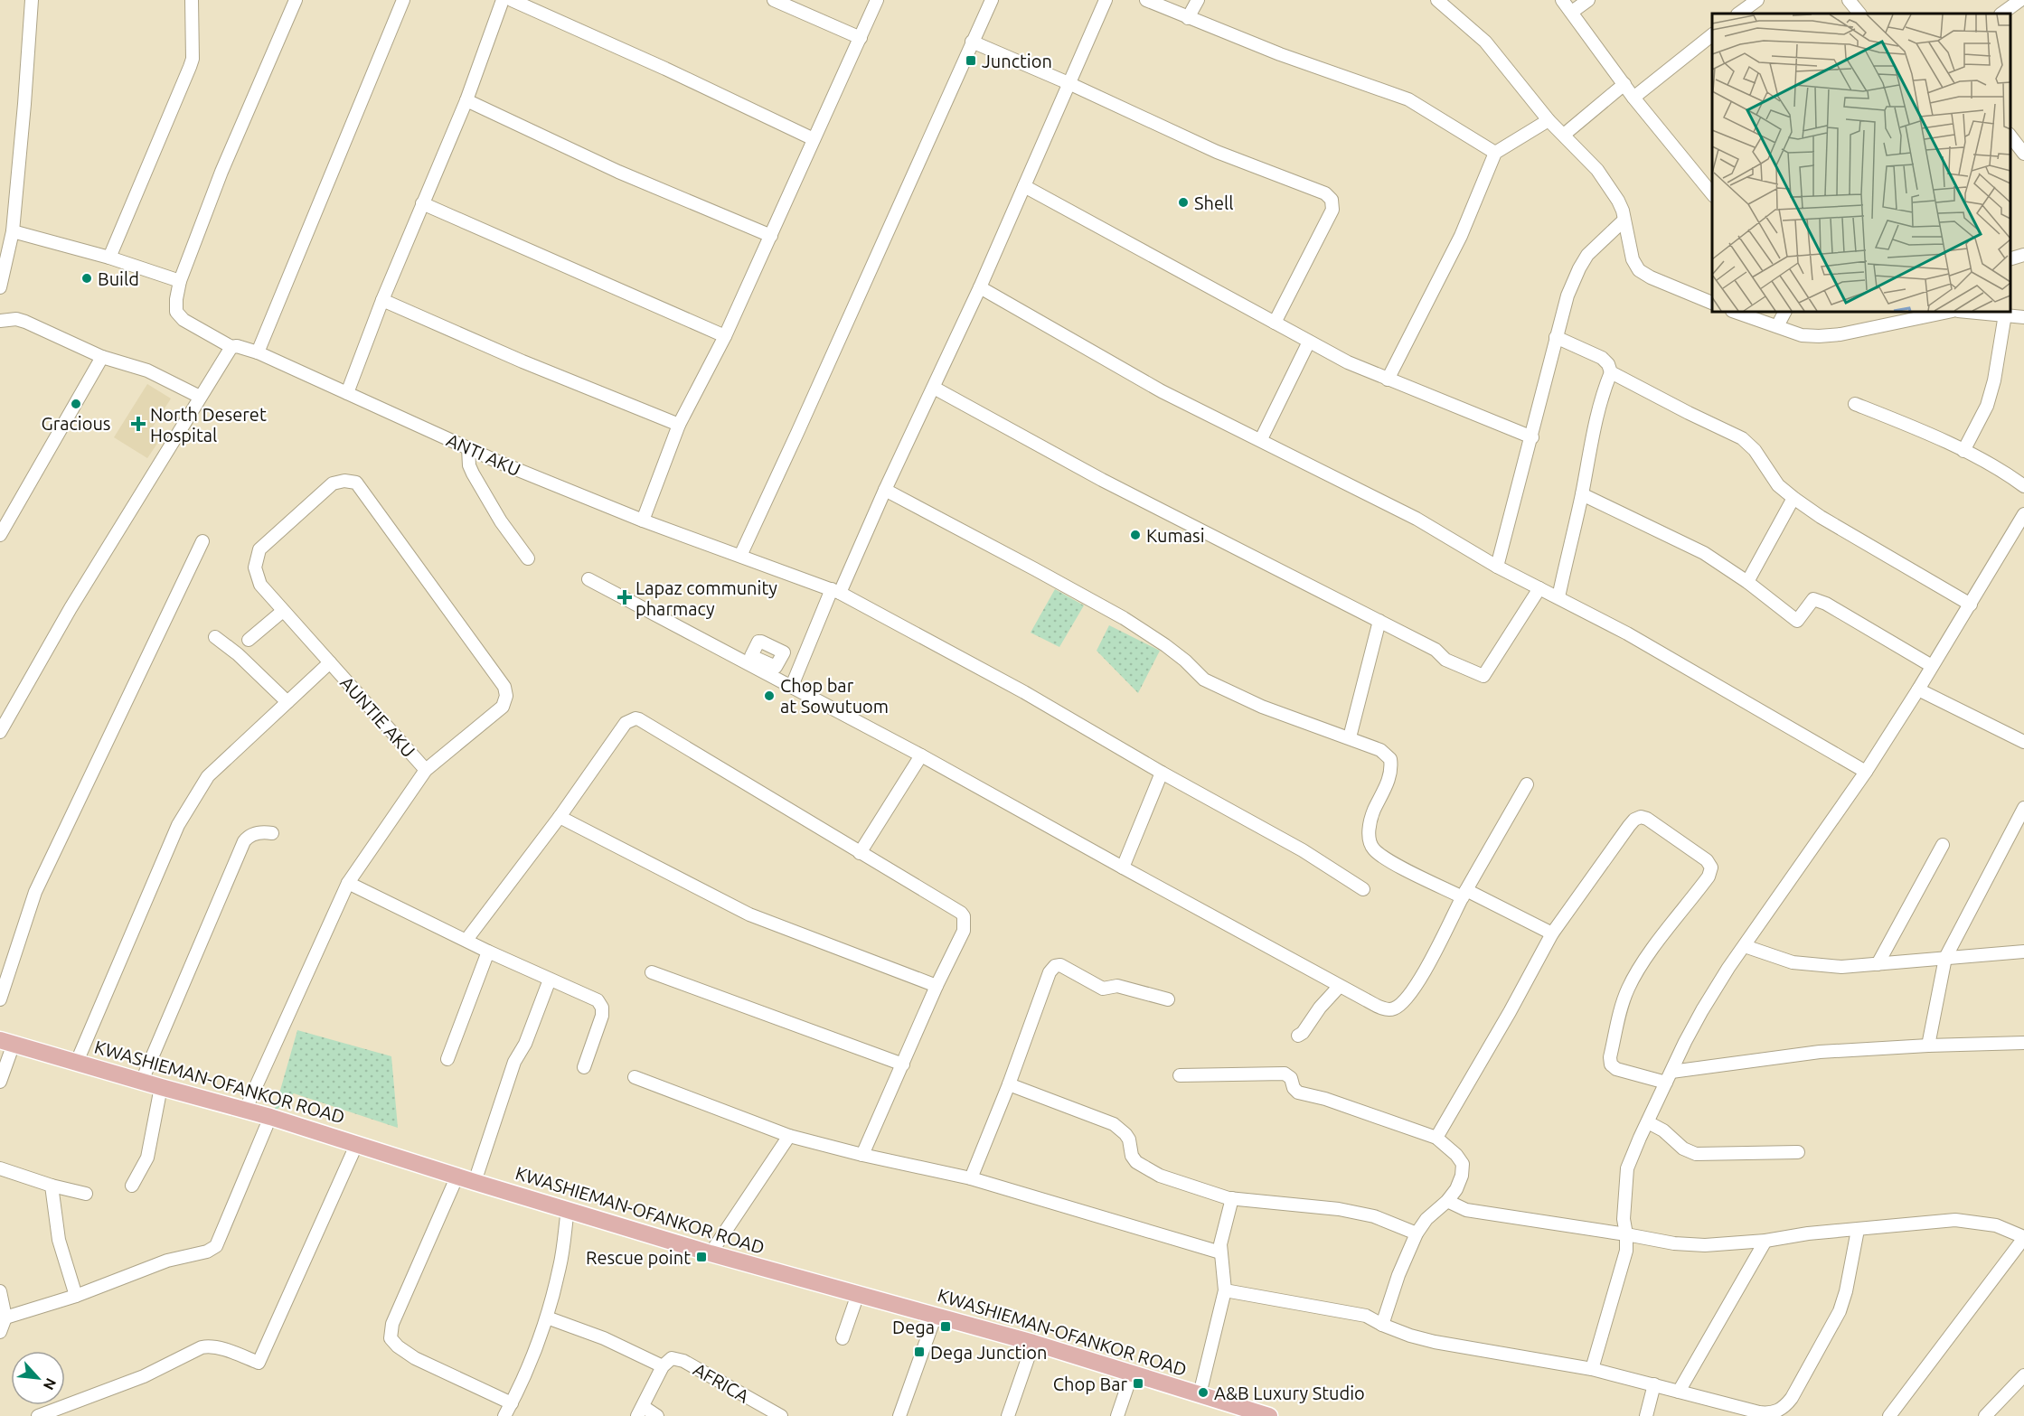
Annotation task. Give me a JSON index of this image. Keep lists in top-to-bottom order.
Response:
{
  "streets": {
    "main road": ["KWASHIEMAN-OFANKOR ROAD"],
    "street": ["ANTI AKU", "AUNTIE AKU", "AFRICA"]
  },
  "places": {
    "transit": [
      "Junction",
      "Rescue point",
      "Dega",
      "Dega Junction",
      "Chop Bar"
    ],
    "other": [
      "Shell",
      "Build",
      "Gracious",
      "Kumasi",
      "Chop bar at Sowutuom",
      "A&B Luxury Studio"
    ],
    "health": ["North Deseret Hospital", "Lapaz community pharmacy"]
  },
  "north": "bottom right"
}
